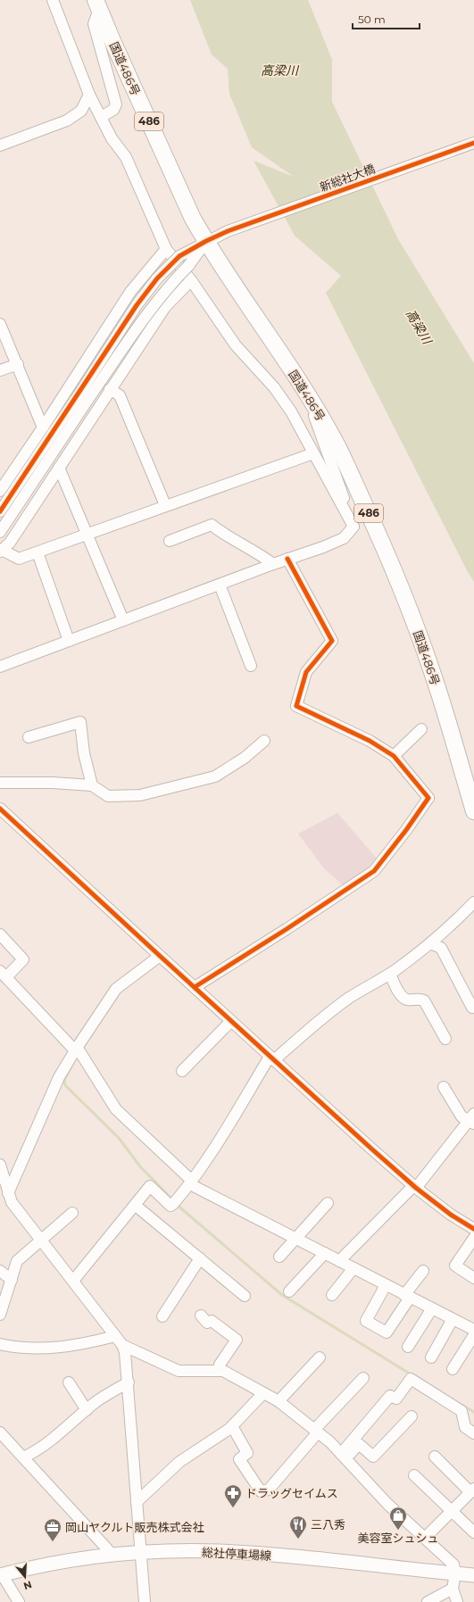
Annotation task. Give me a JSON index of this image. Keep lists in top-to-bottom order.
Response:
{
  "streets": {
    "highway": ["国道486号", "486"],
    "main road": ["総社停車場線"],
    "street": ["新総社大橋"]
  },
  "crossings": [
    ["国道486号", "新総社大橋"]
  ],
  "water": ["高梁川"],
  "places": {
    "pharmacy": ["ドラッグセイムス"],
    "shop": ["美容室シュシュ"],
    "restaurant": ["三八秀"],
    "office": ["岡山ヤクルト販売株式会社"]
  },
  "scale_bar": "50 m",
  "north": "bottom"
}
